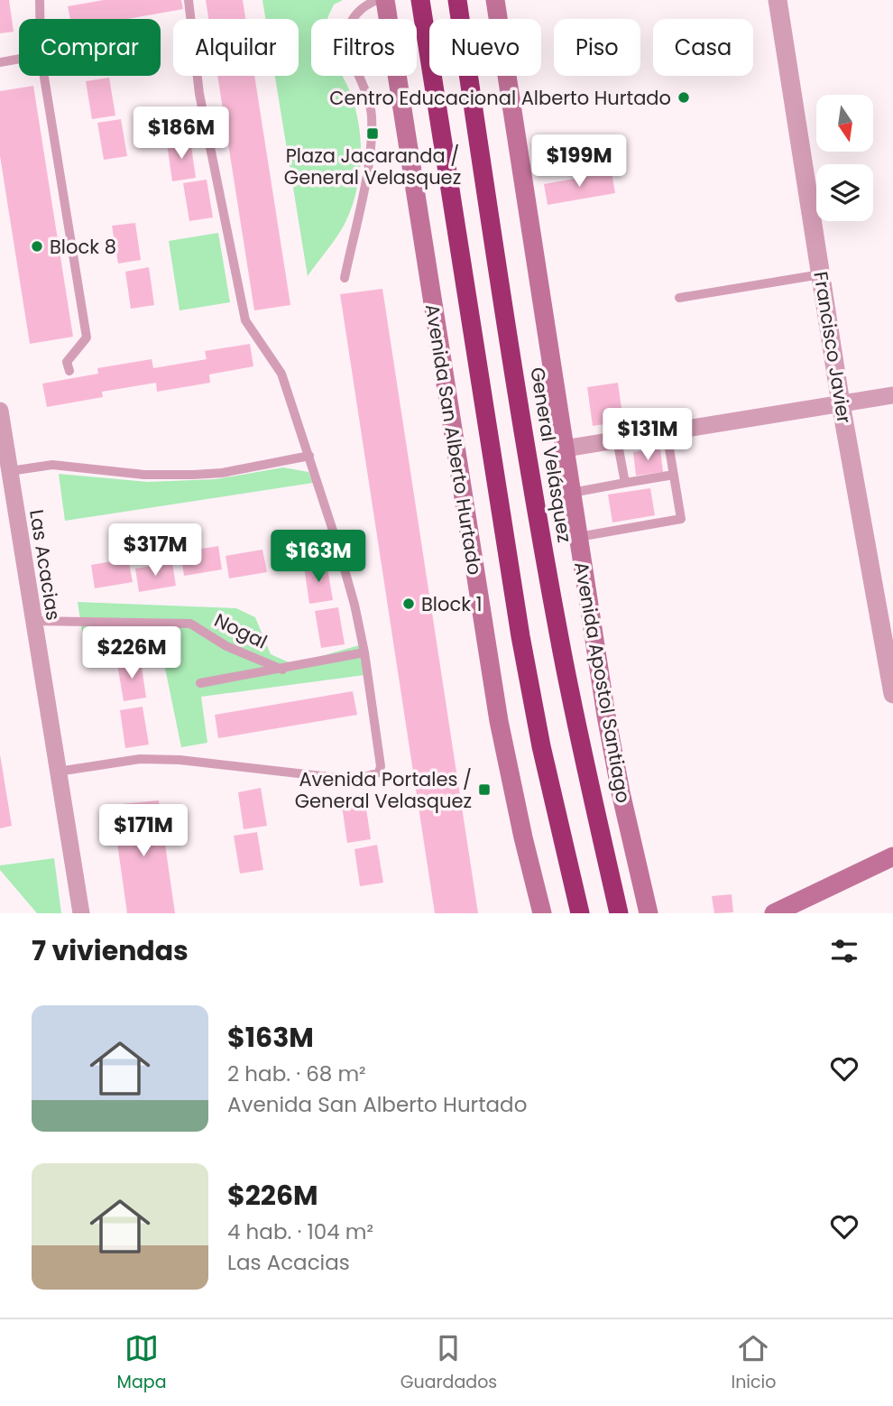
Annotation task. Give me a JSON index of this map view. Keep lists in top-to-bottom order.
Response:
{
  "streets": {
    "highway": ["General Velásquez"],
    "main road": ["Avenida San Alberto Hurtado", "Avenida Apostol Santiago"],
    "street": ["Francisco Javier", "Las Acacias"],
    "lane": ["Nogal"]
  },
  "crossings": [
    ["Las Acacias", "Nogal"]
  ],
  "places": {
    "other": ["Centro Educacional Alberto Hurtado", "Block 8", "Block 1"],
    "transit": ["Plaza Jacaranda / General Velasquez", "Avenida Portales / General Velasquez"]
  },
  "north": "bottom",
  "page": {
    "chip": [
      "Comprar",
      "Alquilar",
      "Filtros",
      "Nuevo",
      "Piso",
      "Casa"
    ],
    "price": [
      "$186M",
      "$199M",
      "$131M",
      "$317M",
      "$163M",
      "$226M",
      "$171M"
    ],
    "heading": "7 viviendas",
    "list": [
      {
        "name": "$163M",
        "note": "2 hab. · 68 m² · Avenida San Alberto Hurtado"
      },
      {
        "name": "$226M",
        "note": "4 hab. · 104 m² · Las Acacias"
      }
    ],
    "tabs": ["Mapa", "Guardados", "Inicio"]
  }
}
